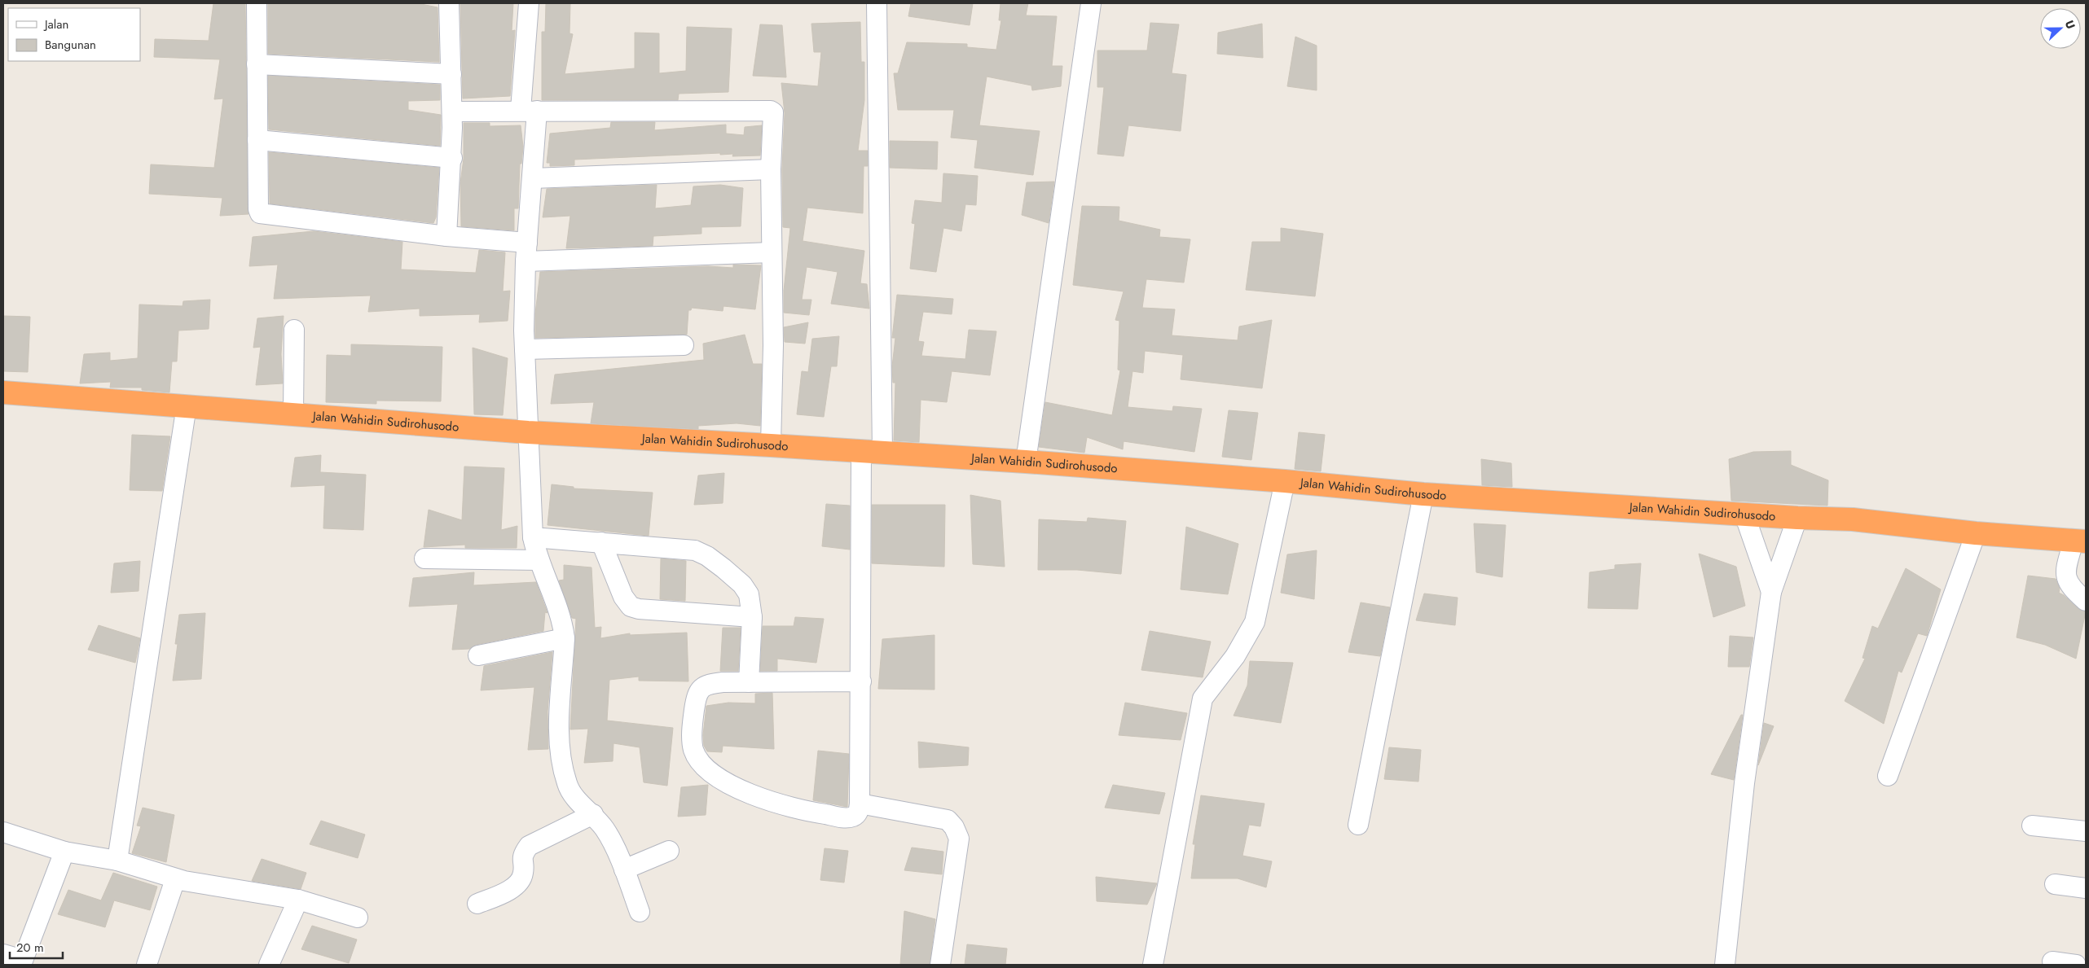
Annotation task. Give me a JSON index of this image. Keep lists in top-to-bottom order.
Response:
{
  "streets": {
    "highway": ["Jalan Wahidin Sudirohusodo"]
  },
  "legend": ["Jalan", "Bangunan"],
  "scale_bar": "20 m",
  "north": "right"
}
